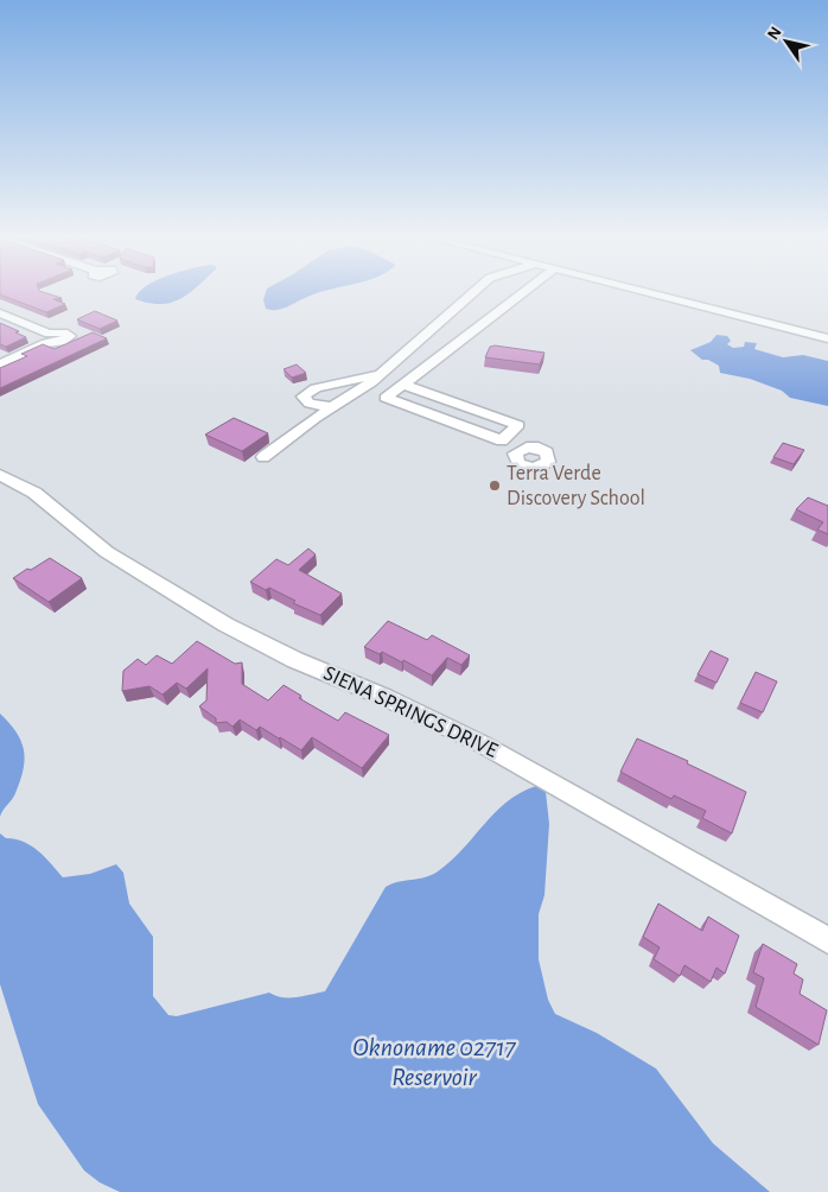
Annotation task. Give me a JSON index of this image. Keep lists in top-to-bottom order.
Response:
{
  "streets": {
    "street": ["SIENA SPRINGS DRIVE"]
  },
  "water": ["Oknoname 02717 Reservoir"],
  "places": ["Terra Verde Discovery School"],
  "north": "top left"
}
